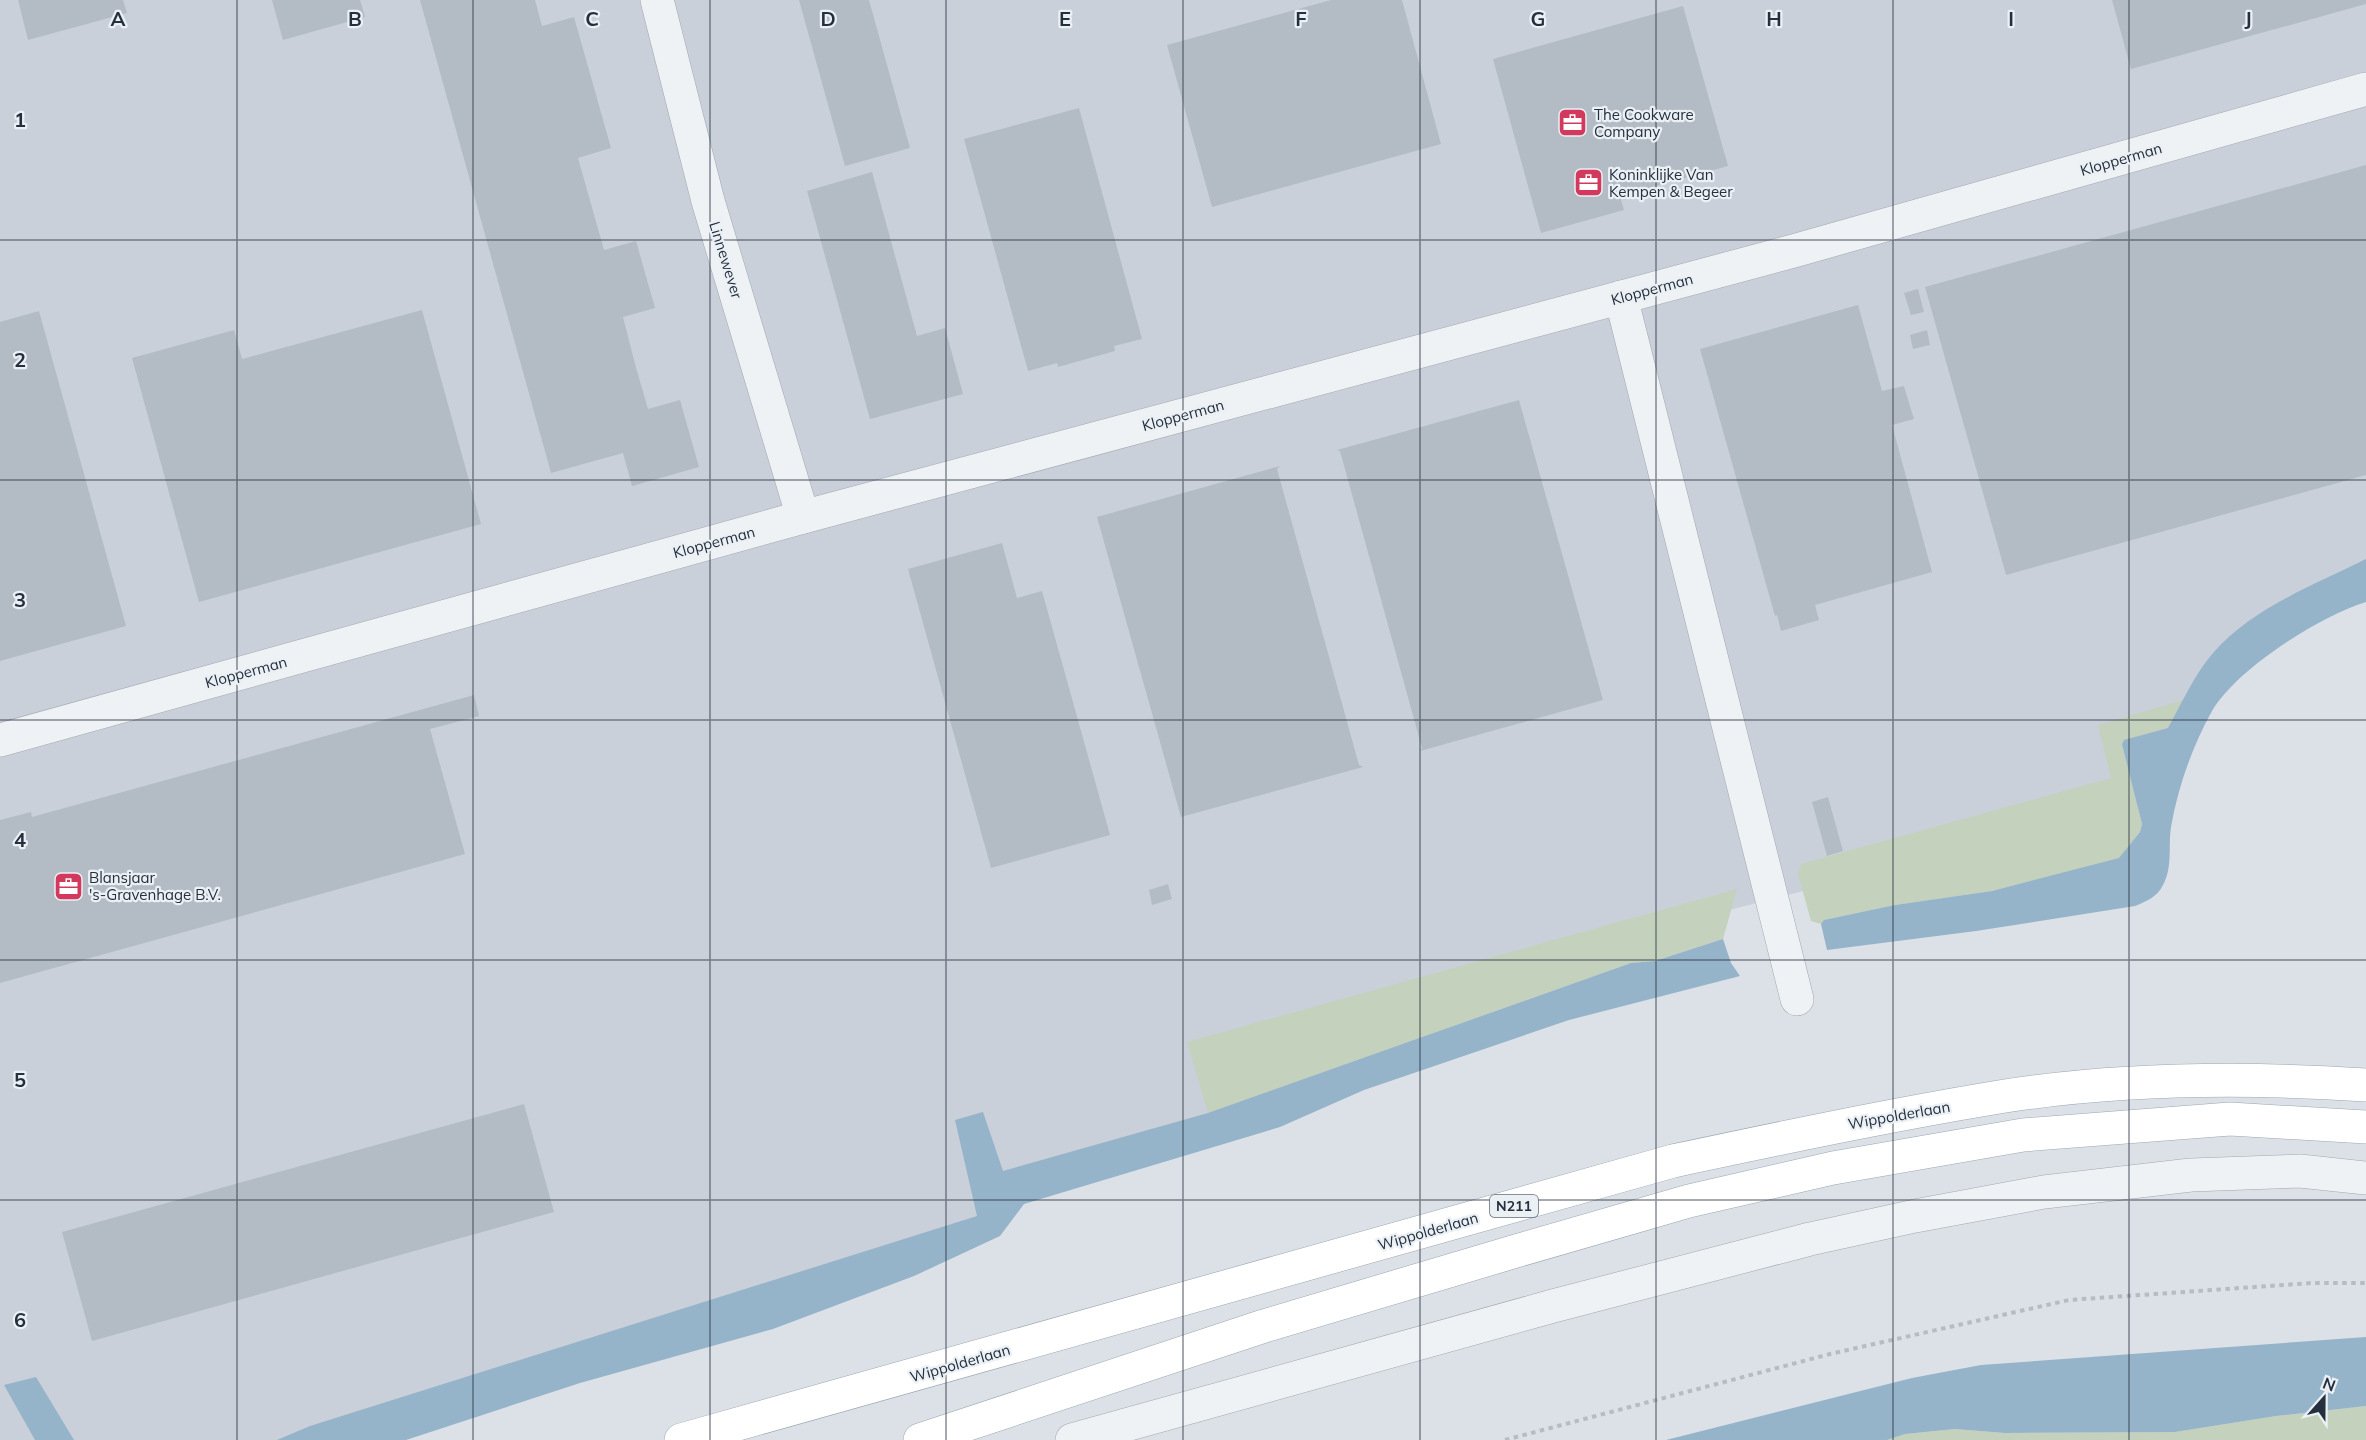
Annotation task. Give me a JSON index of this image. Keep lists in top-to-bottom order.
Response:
{
  "streets": {
    "main road": ["Wippolderlaan", "N211"],
    "street": ["Klopperman", "Linnewever"]
  },
  "crossings": [
    ["Klopperman", "Linnewever"]
  ],
  "places": {
    "office": ["The Cookware Company", "Koninklijke Van Kempen & Begeer", "Blansjaar 's-Gravenhage B.V."]
  },
  "north": "top",
  "grid": {
    "columns": [
      "A",
      "B",
      "C",
      "D",
      "E",
      "F",
      "G",
      "H",
      "I",
      "J"
    ],
    "rows": [
      "1",
      "2",
      "3",
      "4",
      "5",
      "6"
    ]
  }
}
